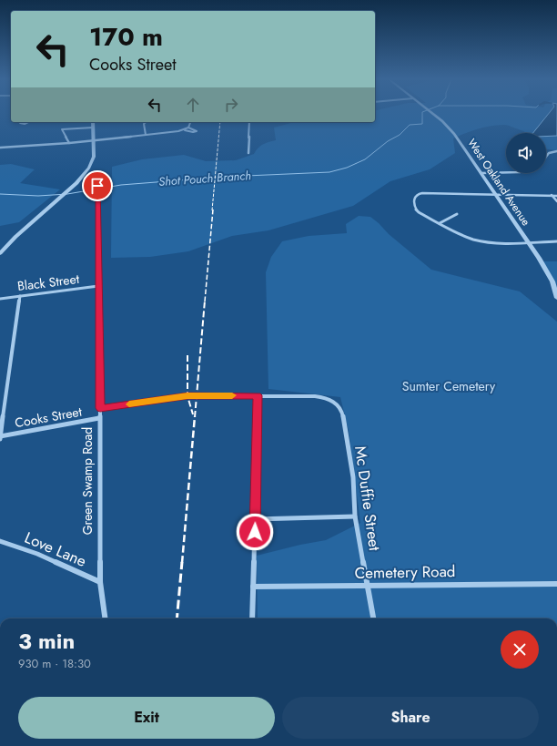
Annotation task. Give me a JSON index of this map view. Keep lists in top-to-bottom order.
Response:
{
  "streets": {
    "street": [
      "West Oakland Avenue",
      "Black Street",
      "Cooks Street",
      "Green Swamp Road",
      "Mc Duffie Street",
      "Love Lane",
      "Cemetery Road"
    ]
  },
  "crossings": [
    ["Black Street", "Green Swamp Road"],
    ["Cooks Street", "Green Swamp Road"],
    ["Green Swamp Road", "Love Lane"],
    ["Mc Duffie Street", "Cemetery Road"]
  ],
  "water": ["Shot Pouch Branch"],
  "parks": ["Sumter Cemetery"],
  "page": {
    "turn": ["170 m", "Cooks Street"],
    "heading": ["3 min", "930 m · 18:30"],
    "buttons": ["Exit", "Share"]
  }
}
